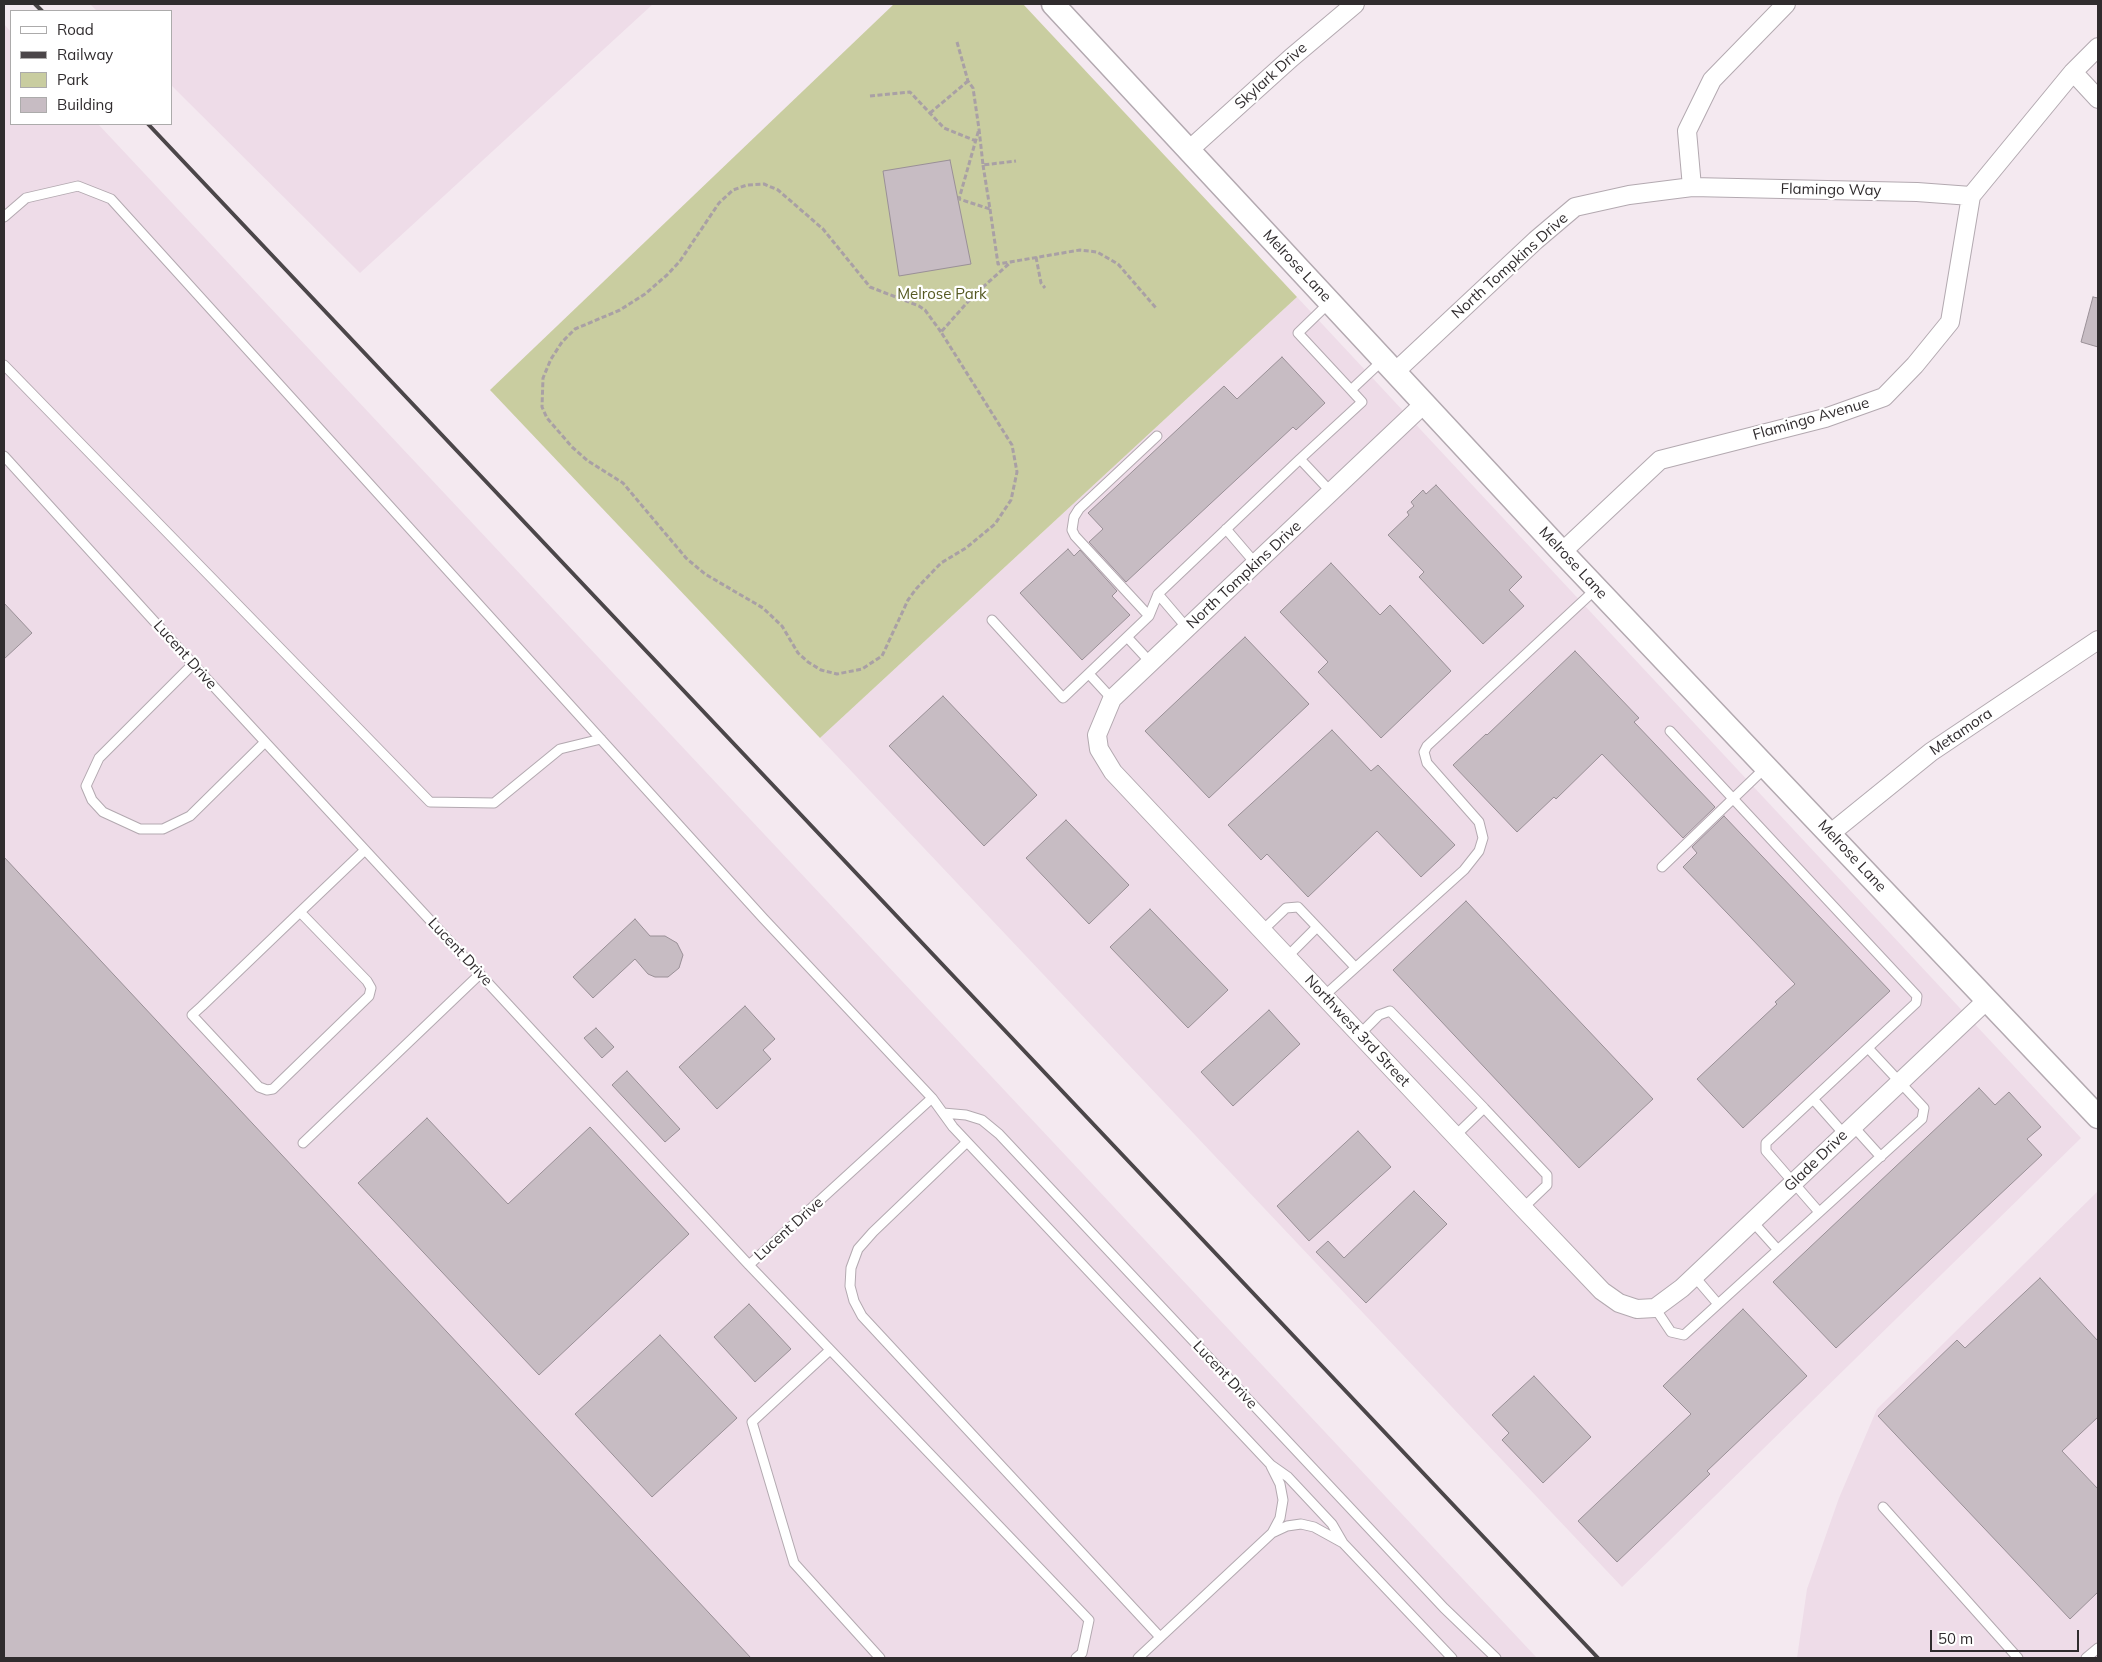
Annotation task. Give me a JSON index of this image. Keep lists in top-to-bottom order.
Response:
{
  "streets": {
    "street": [
      "Skylark Drive",
      "Flamingo Way",
      "Melrose Lane",
      "North Tompkins Drive",
      "Flamingo Avenue",
      "Metamora",
      "Northwest 3rd Street",
      "Glade Drive"
    ],
    "lane": ["Lucent Drive"]
  },
  "crossings": [
    ["Skylark Drive", "Melrose Lane"],
    ["Flamingo Way", "North Tompkins Drive"],
    ["Flamingo Way", "Flamingo Avenue"],
    ["Melrose Lane", "North Tompkins Drive"],
    ["Melrose Lane", "Flamingo Avenue"],
    ["Melrose Lane", "Metamora"],
    ["Melrose Lane", "Glade Drive"],
    ["North Tompkins Drive", "Northwest 3rd Street"],
    ["Northwest 3rd Street", "Glade Drive"]
  ],
  "parks": ["Melrose Park"],
  "legend": [
    "Road",
    "Railway",
    "Park",
    "Building"
  ],
  "scale_bar": "50 m"
}
